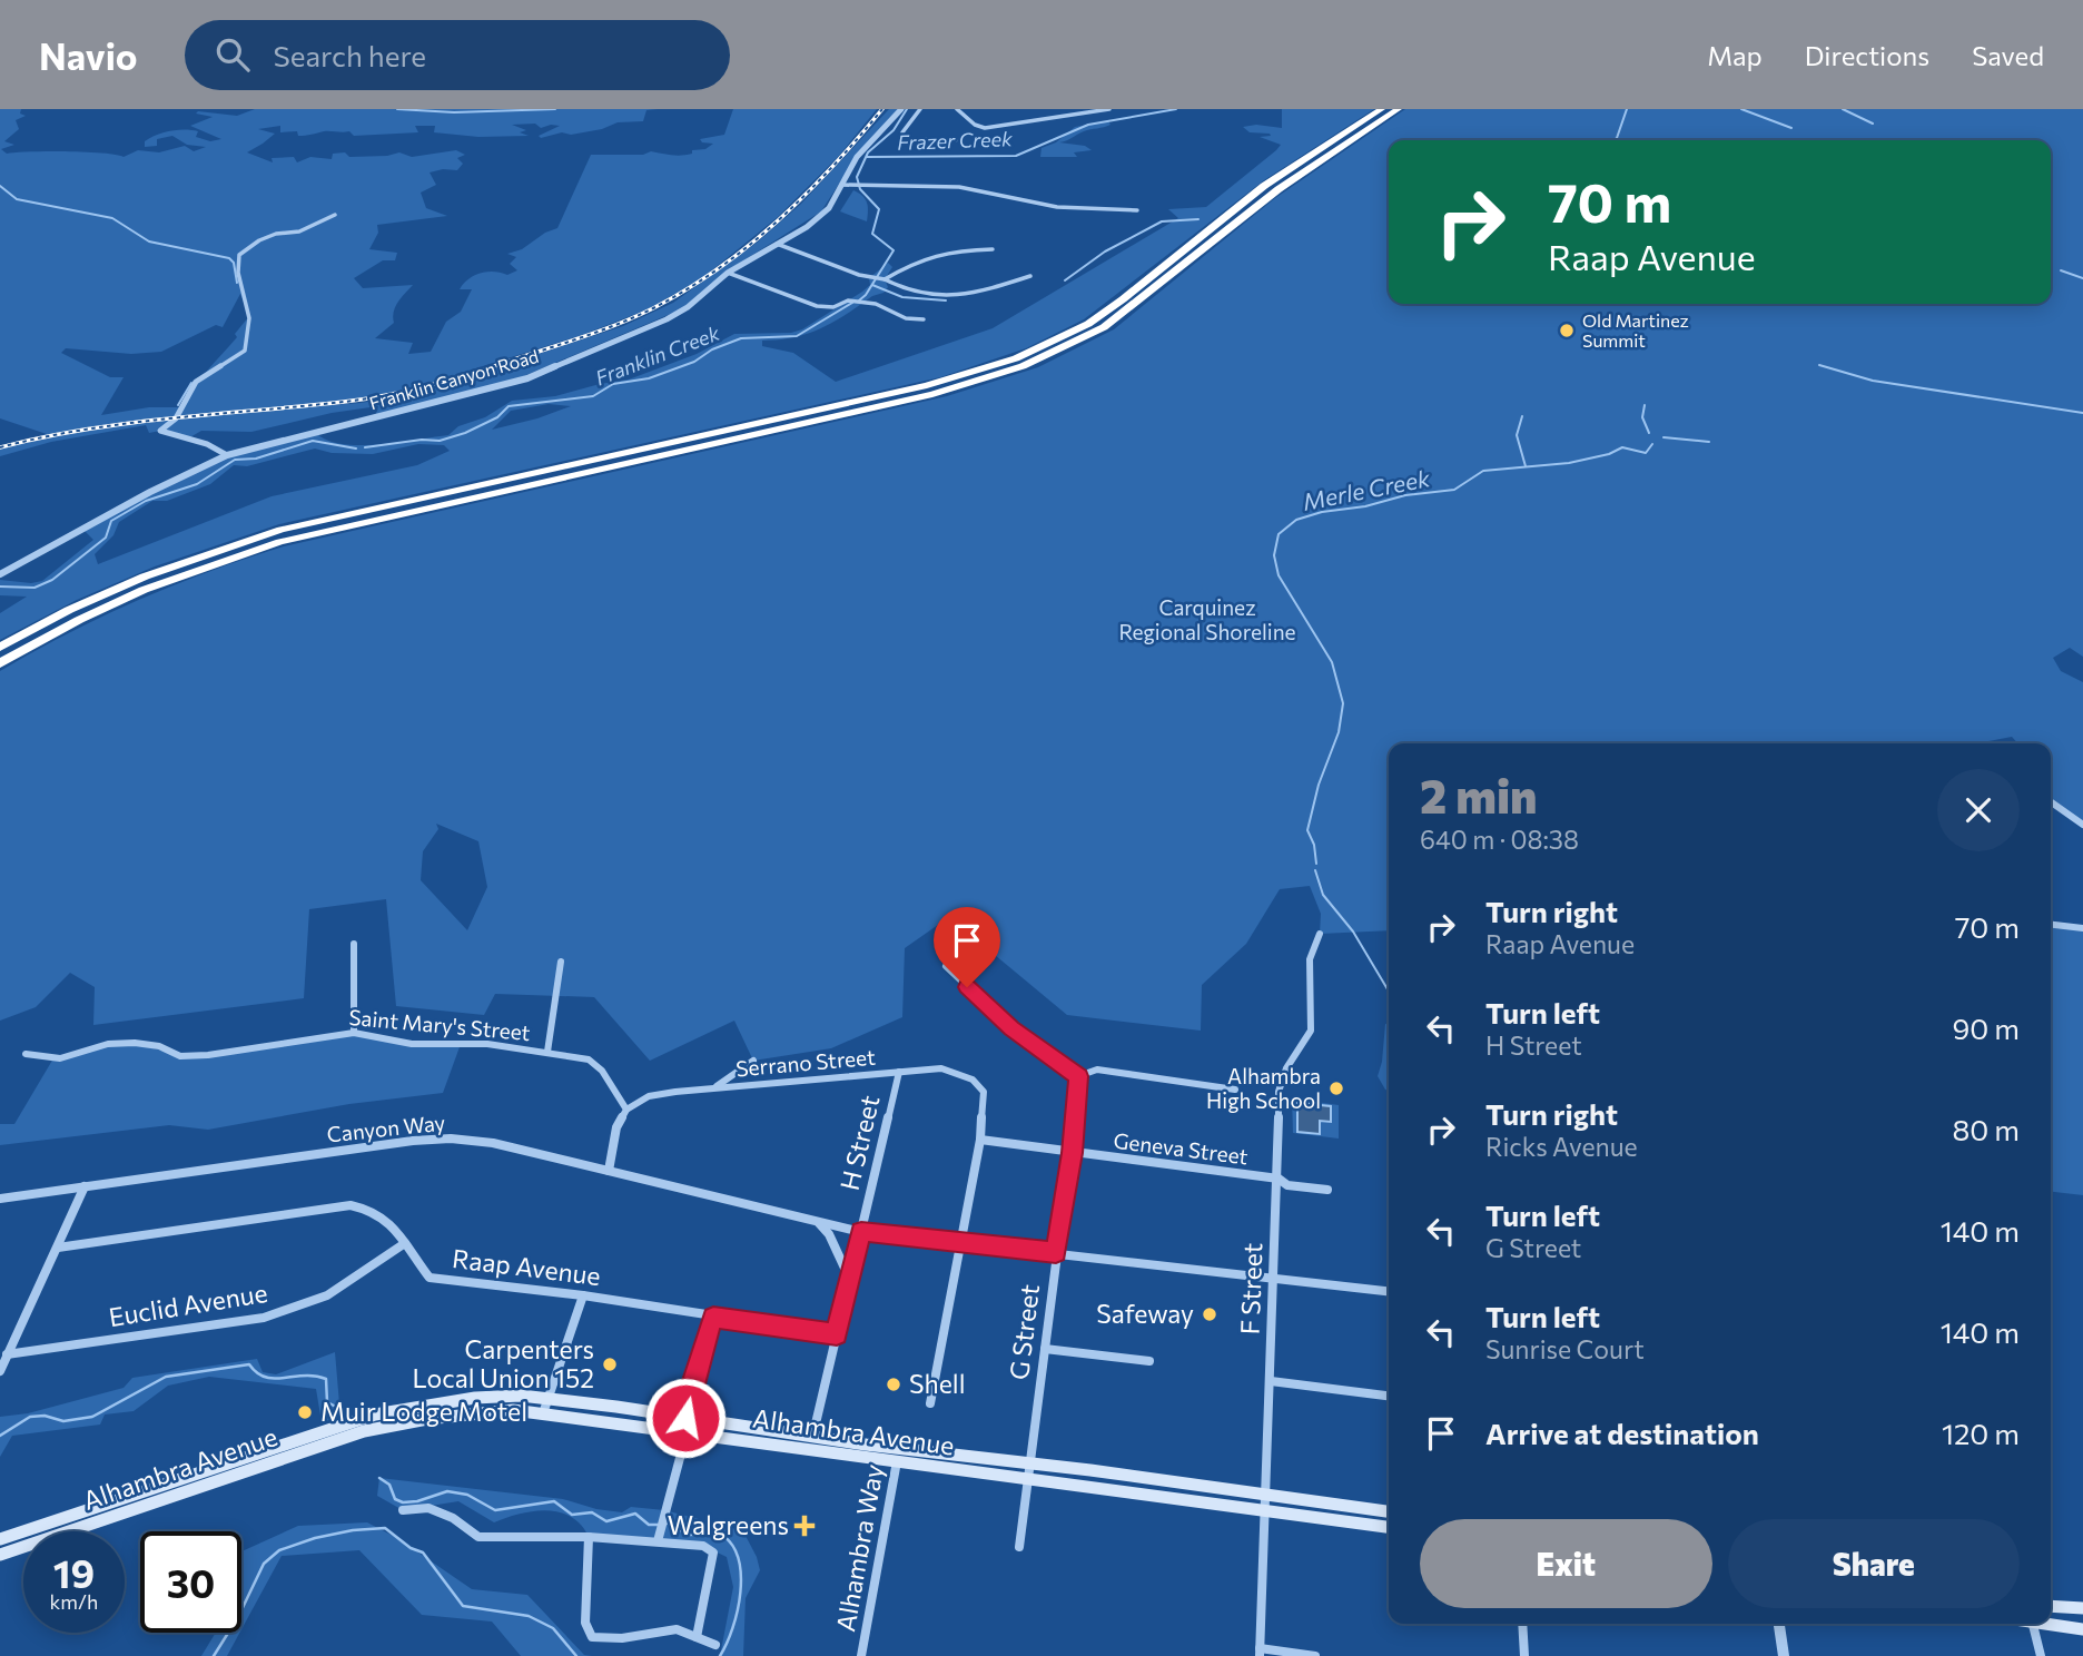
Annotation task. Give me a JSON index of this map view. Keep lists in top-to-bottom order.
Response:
{
  "streets": {
    "main road": ["Alhambra Avenue"],
    "street": [
      "Franklin Canyon Road",
      "Saint Mary's Street",
      "Serrano Street",
      "Canyon Way",
      "H Street",
      "Geneva Street",
      "Raap Avenue",
      "F Street",
      "Euclid Avenue",
      "G Street",
      "Alhambra Way"
    ]
  },
  "crossings": [
    ["Saint Mary's Street", "Serrano Street"],
    ["Serrano Street", "H Street"],
    ["Serrano Street", "Geneva Street"],
    ["Canyon Way", "H Street"],
    ["Canyon Way", "F Street"],
    ["Canyon Way", "G Street"],
    ["H Street", "Raap Avenue"],
    ["H Street", "Alhambra Avenue"],
    ["Geneva Street", "F Street"],
    ["Geneva Street", "G Street"],
    ["Raap Avenue", "Euclid Avenue"],
    ["F Street", "Alhambra Avenue"],
    ["G Street", "Alhambra Avenue"],
    ["Alhambra Avenue", "Alhambra Way"]
  ],
  "water": ["Frazer Creek", "Franklin Creek", "Merle Creek"],
  "parks": ["Carquinez Regional Shoreline"],
  "places": {
    "other": [
      "Old Martinez Summit",
      "Alhambra High School",
      "Safeway",
      "Carpenters Local Union 152",
      "Shell",
      "Muir Lodge Motel"
    ],
    "health": ["Walgreens"]
  },
  "page": {
    "header": "Navio",
    "search": "Search here",
    "nav": ["Map", "Directions", "Saved"],
    "turn": ["70 m", "Raap Avenue"],
    "heading": ["2 min", "640 m · 08:38"],
    "list": [
      {
        "name": "Turn right",
        "note": "Raap Avenue",
        "value": "70 m"
      },
      {
        "name": "Turn left",
        "note": "H Street",
        "value": "90 m"
      },
      {
        "name": "Turn right",
        "note": "Ricks Avenue",
        "value": "80 m"
      },
      {
        "name": "Turn left",
        "note": "G Street",
        "value": "140 m"
      },
      {
        "name": "Turn left",
        "note": "Sunrise Court",
        "value": "140 m"
      },
      {
        "name": "Arrive at destination",
        "value": "120 m"
      }
    ],
    "buttons": ["Exit", "Share"],
    "speed": "19 km/h",
    "limit": "30"
  }
}
